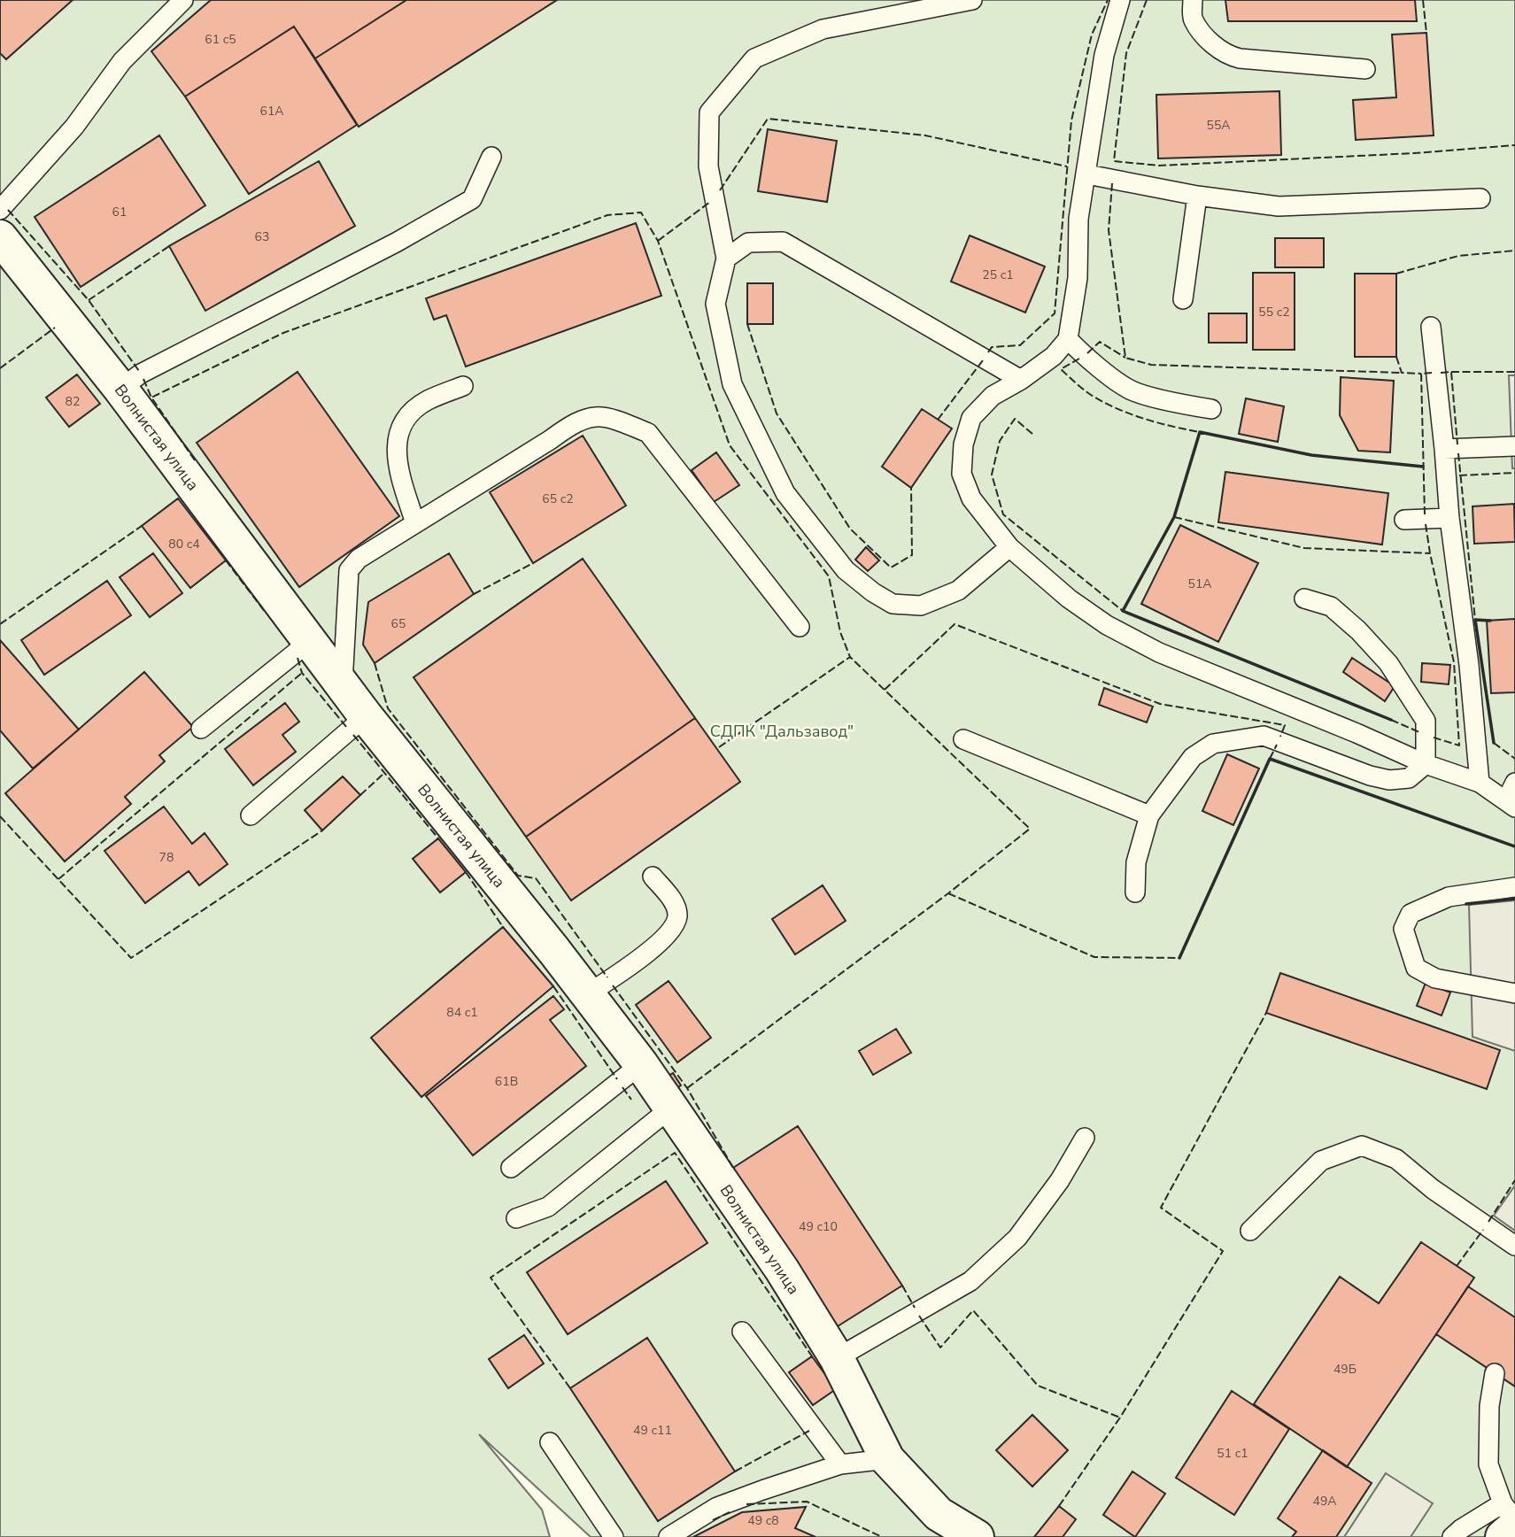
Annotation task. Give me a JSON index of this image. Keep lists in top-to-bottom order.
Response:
{
  "streets": {
    "street": ["Волнистая улица"]
  },
  "parks": ["СДПК \"Дальзавод\""],
  "house_numbers": [
    "61 с5",
    "61А",
    "55А",
    "61",
    "63",
    "25 с1",
    "55 с2",
    "82",
    "65 с2",
    "80 с4",
    "51А",
    "65",
    "78",
    "84 с1",
    "61В",
    "49 с10",
    "49Б",
    "49 с11",
    "51 с1",
    "49А",
    "49 с8"
  ]
}
